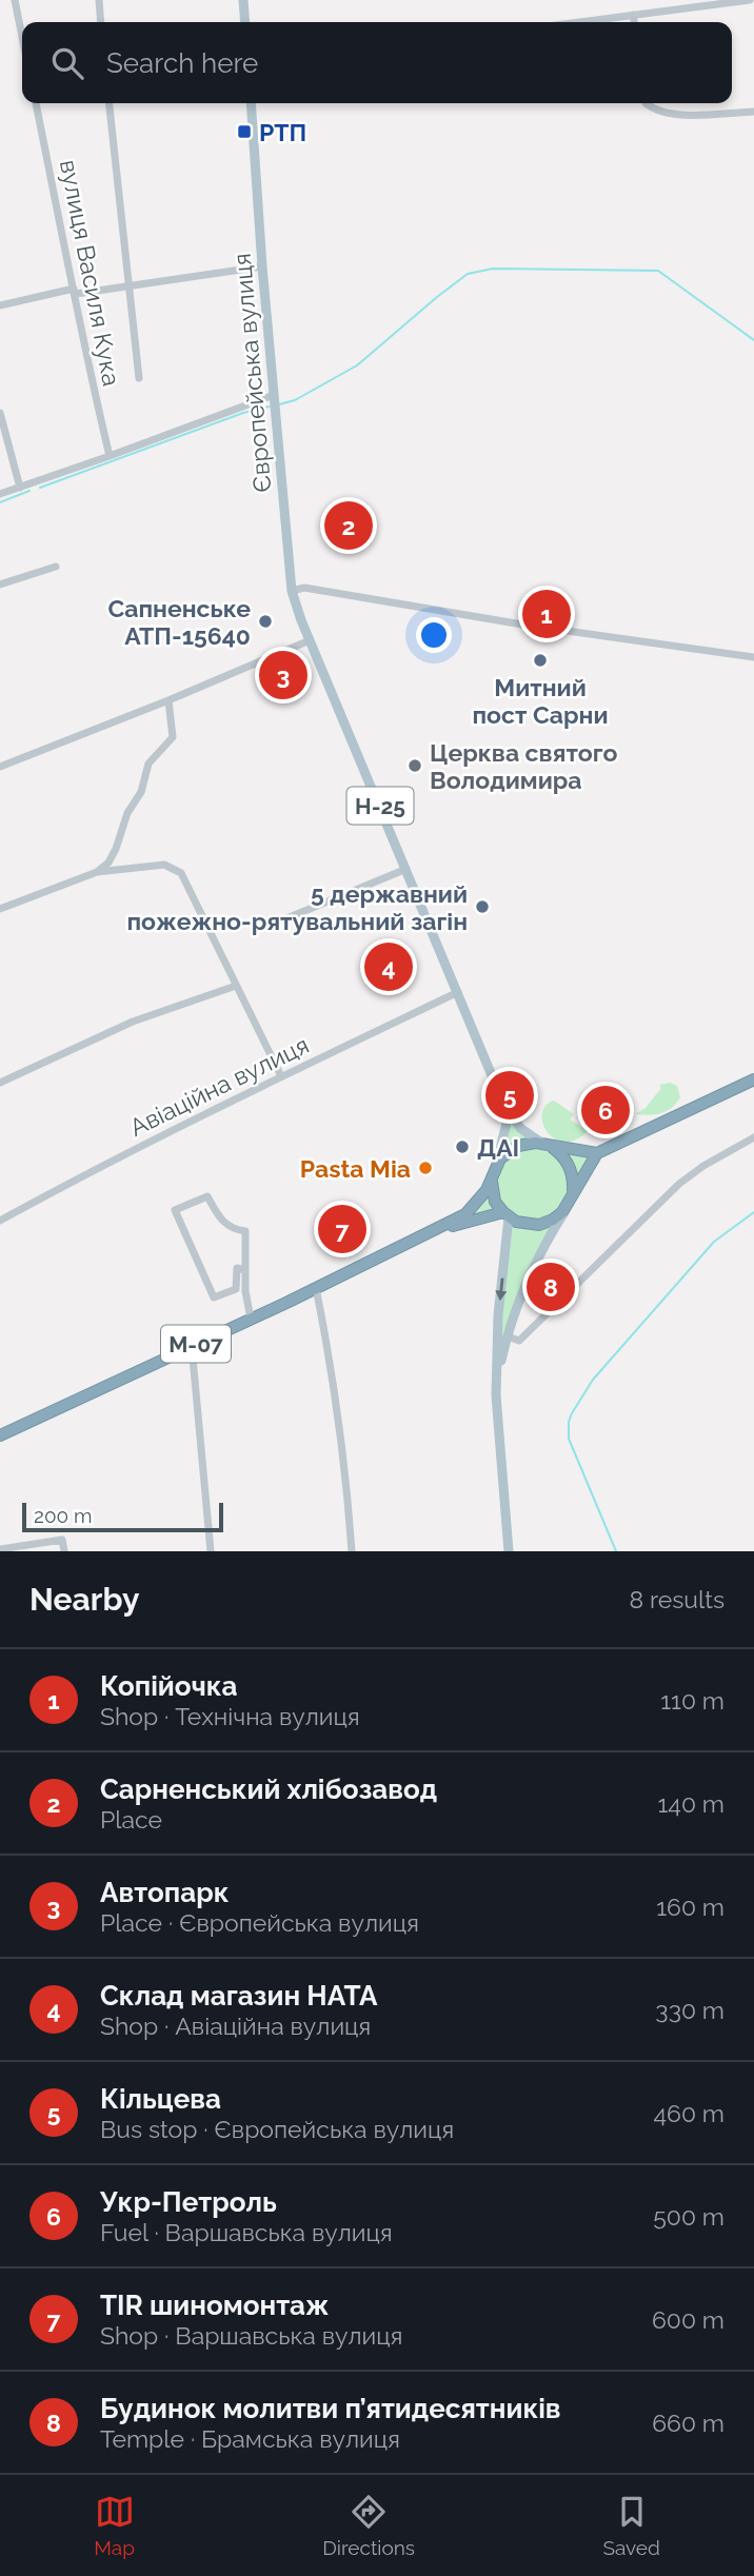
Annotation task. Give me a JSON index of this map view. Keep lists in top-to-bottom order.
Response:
{
  "streets": {
    "highway": ["Н-25", "М-07"],
    "main road": ["Європейська вулиця"],
    "street": ["вулиця Василя Кука", "Авіаційна вулиця"]
  },
  "crossings": [
    ["Європейська вулиця", "Н-25"],
    ["Європейська вулиця", "Авіаційна вулиця"],
    ["Європейська вулиця", "М-07"],
    ["Н-25", "М-07"]
  ],
  "places": {
    "transit": ["РТП"],
    "other": [
      "Сапненське АТП-15640",
      "Митний пост Сарни",
      "Церква святого Володимира",
      "5 державний пожежно-рятувальний загін",
      "ДАІ",
      "Pasta Mia"
    ]
  },
  "scale_bar": "200 m",
  "page": {
    "search": "Search here",
    "pins": [
      "2",
      "1",
      "3",
      "4",
      "5",
      "6",
      "7",
      "8"
    ],
    "scale": "200 m",
    "heading": ["Nearby", "8 results"],
    "list": [
      {
        "mark": "1",
        "name": "Копійочка",
        "note": "Shop · Технічна вулиця",
        "value": "110 m"
      },
      {
        "mark": "2",
        "name": "Сарненський хлібозавод",
        "note": "Place",
        "value": "140 m"
      },
      {
        "mark": "3",
        "name": "Автопарк",
        "note": "Place · Європейська вулиця",
        "value": "160 m"
      },
      {
        "mark": "4",
        "name": "Склад магазин НАТА",
        "note": "Shop · Авіаційна вулиця",
        "value": "330 m"
      },
      {
        "mark": "5",
        "name": "Кільцева",
        "note": "Bus stop · Європейська вулиця",
        "value": "460 m"
      },
      {
        "mark": "6",
        "name": "Укр-Петроль",
        "note": "Fuel · Варшавська вулиця",
        "value": "500 m"
      },
      {
        "mark": "7",
        "name": "TIR шиномонтаж",
        "note": "Shop · Варшавська вулиця",
        "value": "600 m"
      },
      {
        "mark": "8",
        "name": "Будинок молитви п’ятидесятників",
        "note": "Temple · Брамська вулиця",
        "value": "660 m"
      }
    ],
    "nav": ["Map", "Directions", "Saved"]
  }
}
